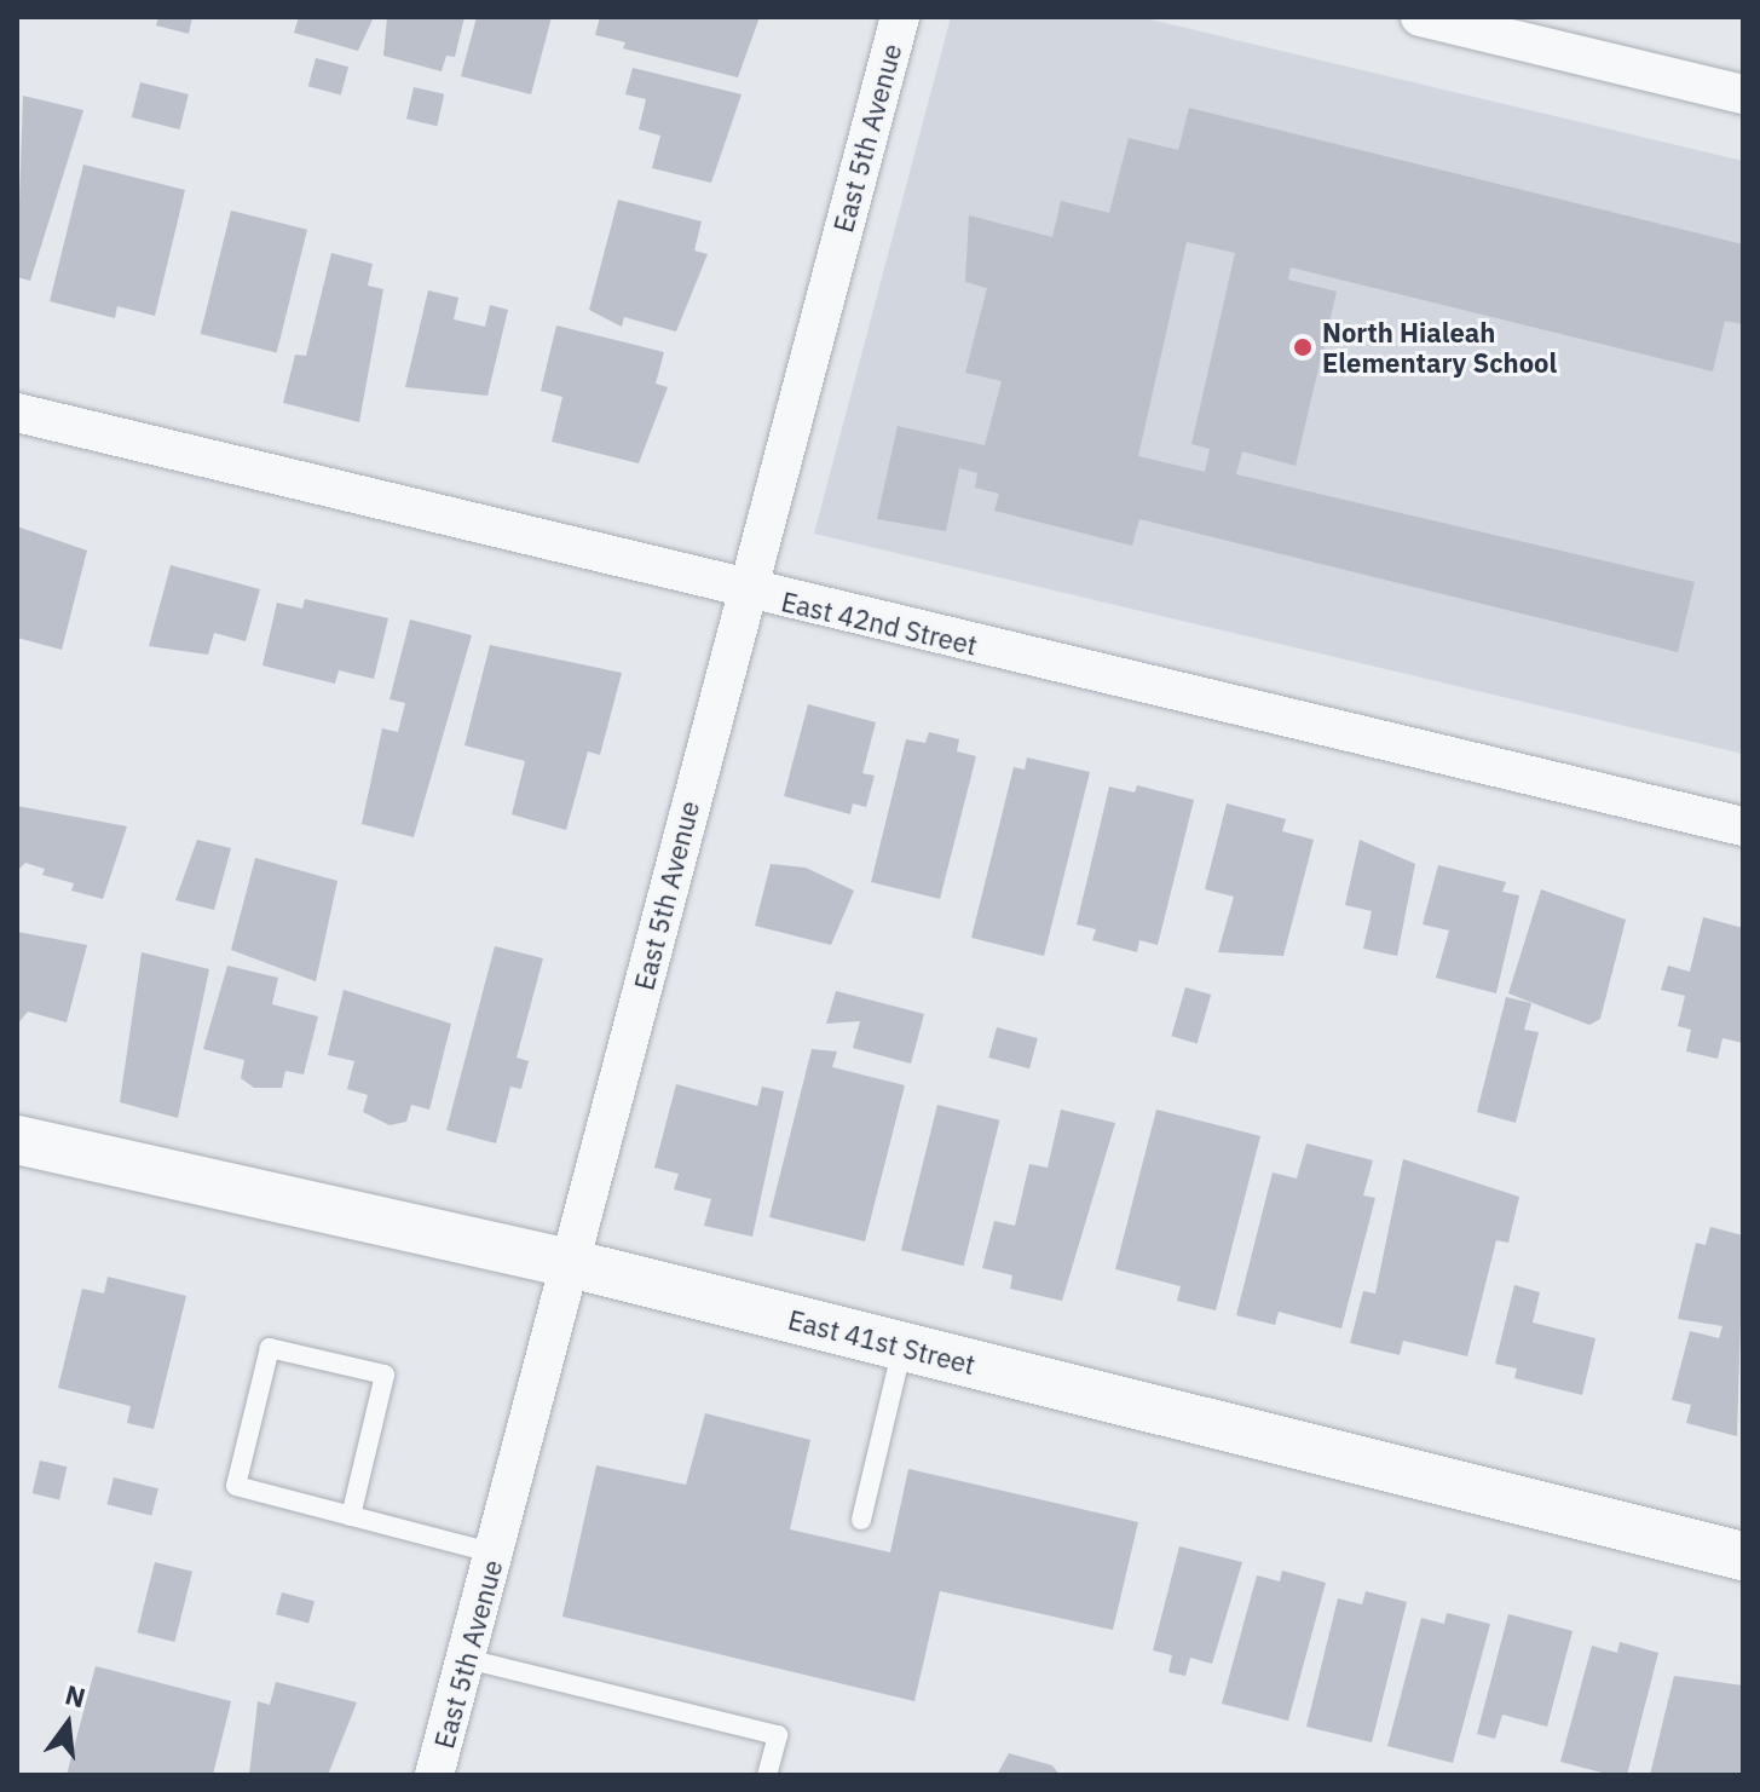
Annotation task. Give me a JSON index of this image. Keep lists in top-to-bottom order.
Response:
{
  "streets": {
    "street": ["East 5th Avenue", "East 42nd Street", "East 41st Street"]
  },
  "crossings": [
    ["East 5th Avenue", "East 42nd Street"],
    ["East 5th Avenue", "East 41st Street"]
  ],
  "places": ["North Hialeah Elementary School"],
  "north": "top"
}
